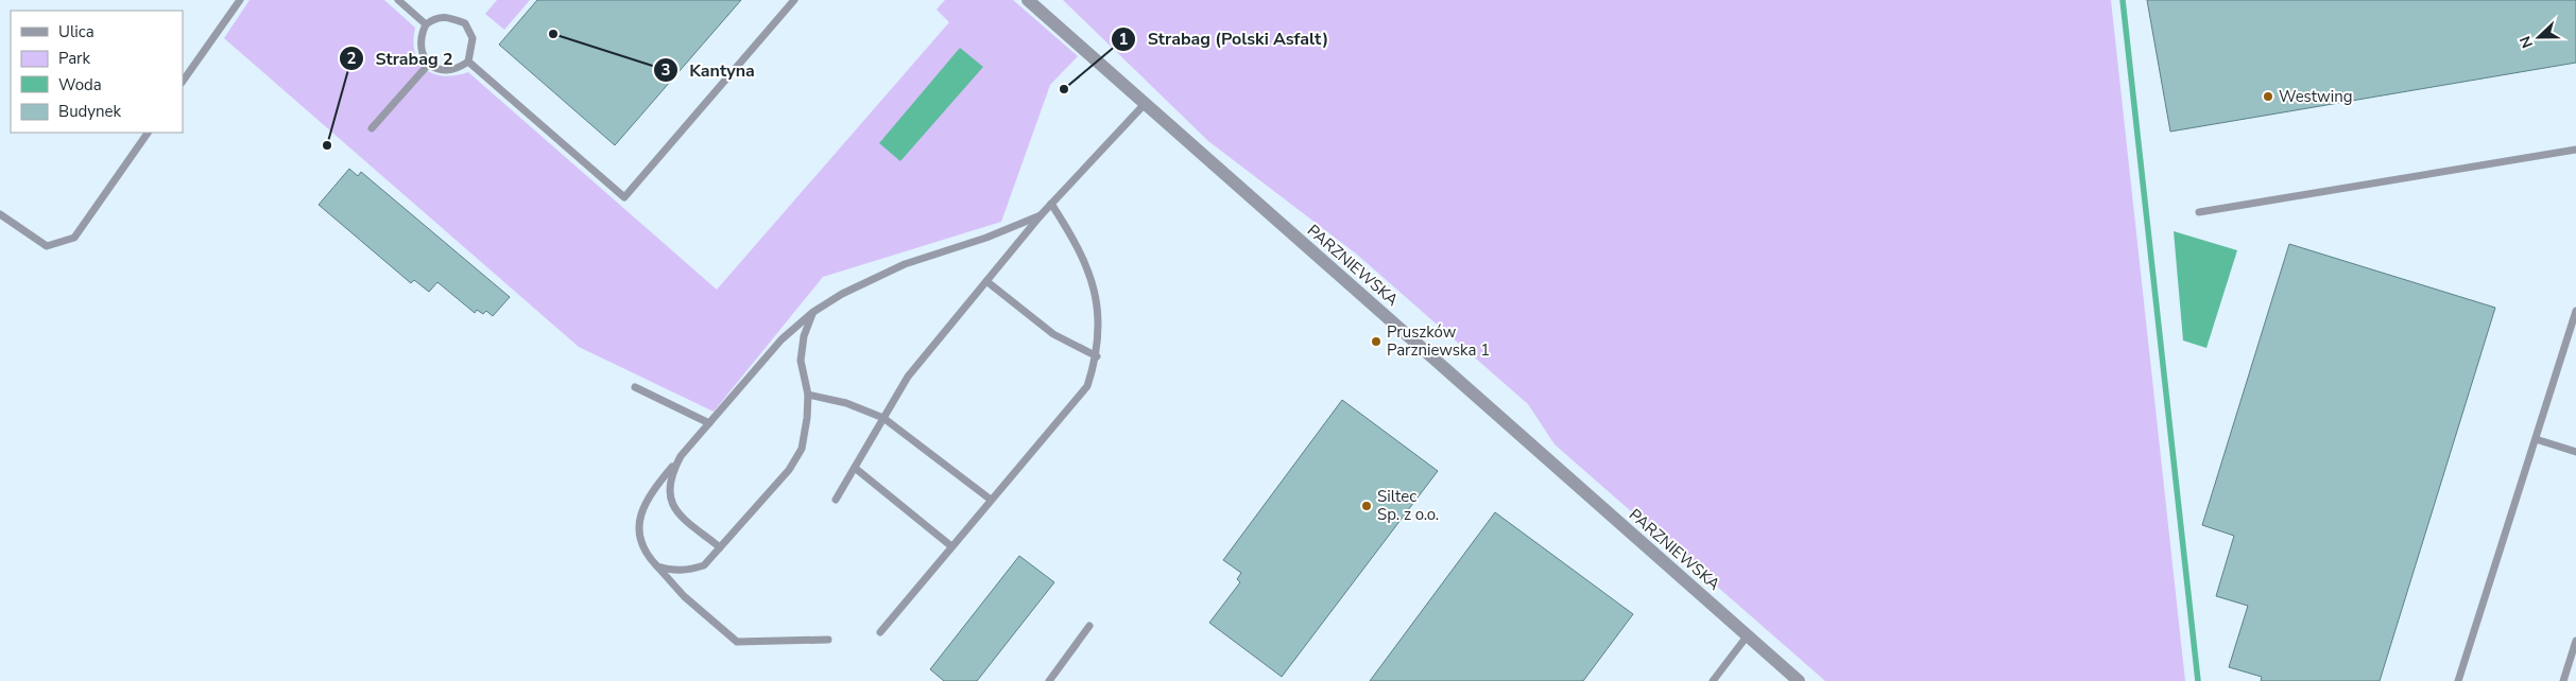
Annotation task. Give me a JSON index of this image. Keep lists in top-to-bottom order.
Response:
{
  "streets": {
    "street": ["PARZNIEWSKA"]
  },
  "places": [
    "Kantyna",
    "Strabag (Polski Asfalt)",
    "Westwing",
    "Strabag 2",
    "Pruszków Parzniewska 1",
    "Siltec Sp. z o.o."
  ],
  "legend": [
    "Ulica",
    "Park",
    "Woda",
    "Budynek"
  ],
  "north": "left"
}
